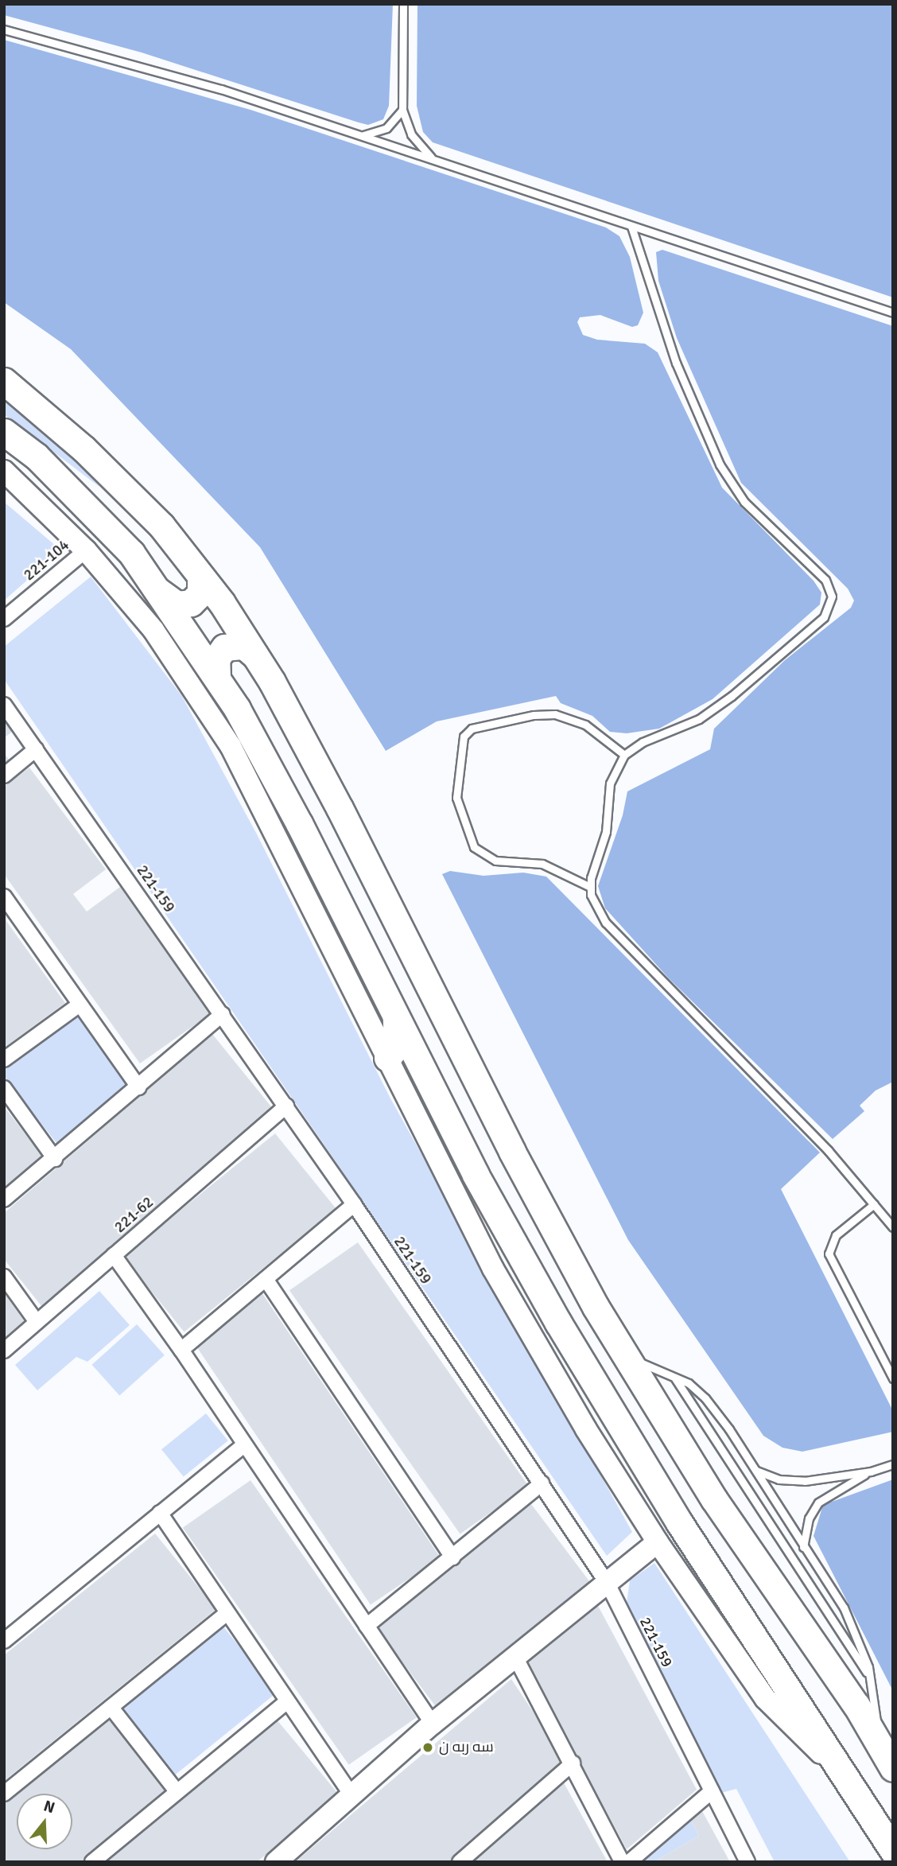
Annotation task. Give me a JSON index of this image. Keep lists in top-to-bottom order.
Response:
{
  "streets": {
    "street": ["221-104", "221-159", "221-62"]
  },
  "crossings": [
    ["221-159", "221-62"]
  ],
  "places": ["سه ربه ن"],
  "north": "top"
}
